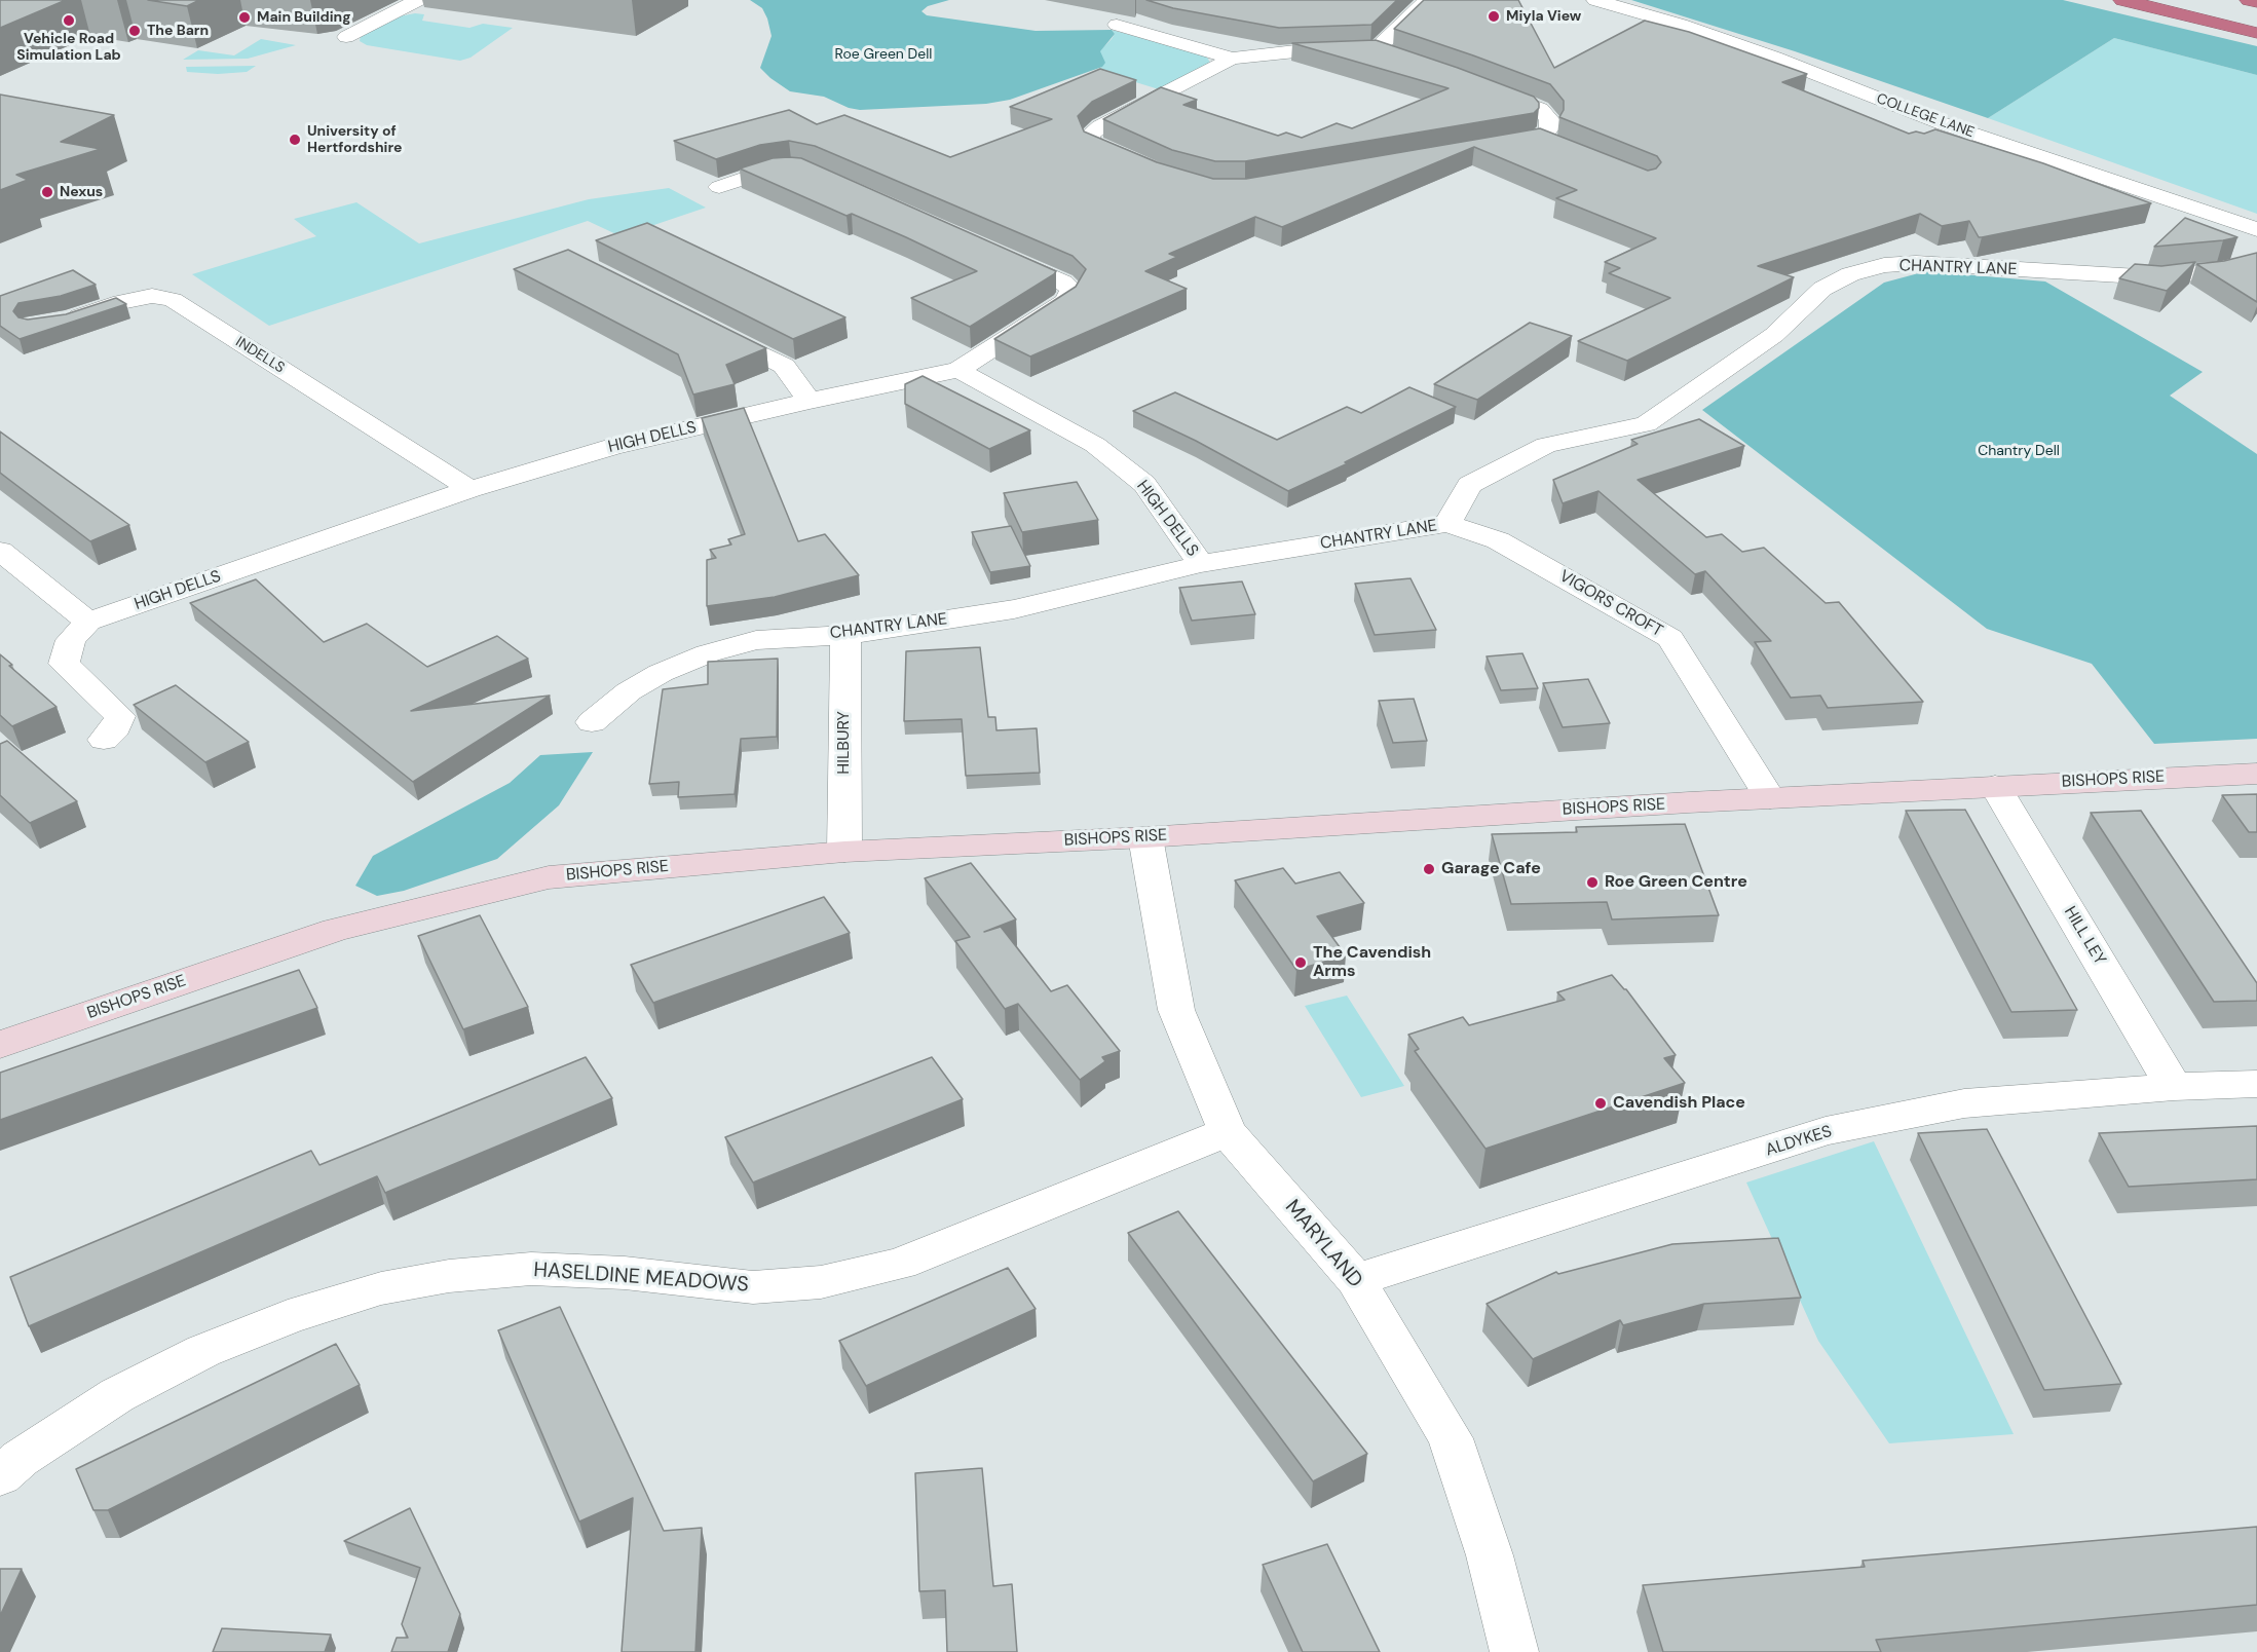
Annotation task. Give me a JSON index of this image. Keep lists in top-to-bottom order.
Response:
{
  "streets": {
    "street": [
      "COLLEGE LANE",
      "CHANTRY LANE",
      "INDELLS",
      "HIGH DELLS",
      "VIGORS CROFT",
      "HILBURY",
      "BISHOPS RISE",
      "HILL LEY",
      "ALDYKES",
      "MARYLAND",
      "HASELDINE MEADOWS"
    ]
  },
  "crossings": [
    ["CHANTRY LANE", "HIGH DELLS"],
    ["CHANTRY LANE", "VIGORS CROFT"],
    ["CHANTRY LANE", "HILBURY"],
    ["INDELLS", "HIGH DELLS"],
    ["VIGORS CROFT", "BISHOPS RISE"],
    ["HILBURY", "BISHOPS RISE"],
    ["BISHOPS RISE", "HILL LEY"],
    ["BISHOPS RISE", "MARYLAND"],
    ["HILL LEY", "ALDYKES"],
    ["ALDYKES", "MARYLAND"],
    ["MARYLAND", "HASELDINE MEADOWS"]
  ],
  "parks": ["Roe Green Dell", "Chantry Dell"],
  "places": [
    "Miyla View",
    "Main Building",
    "Vehicle Road Simulation Lab",
    "The Barn",
    "University of Hertfordshire",
    "Nexus",
    "Garage Cafe",
    "Roe Green Centre",
    "The Cavendish Arms",
    "Cavendish Place"
  ]
}
